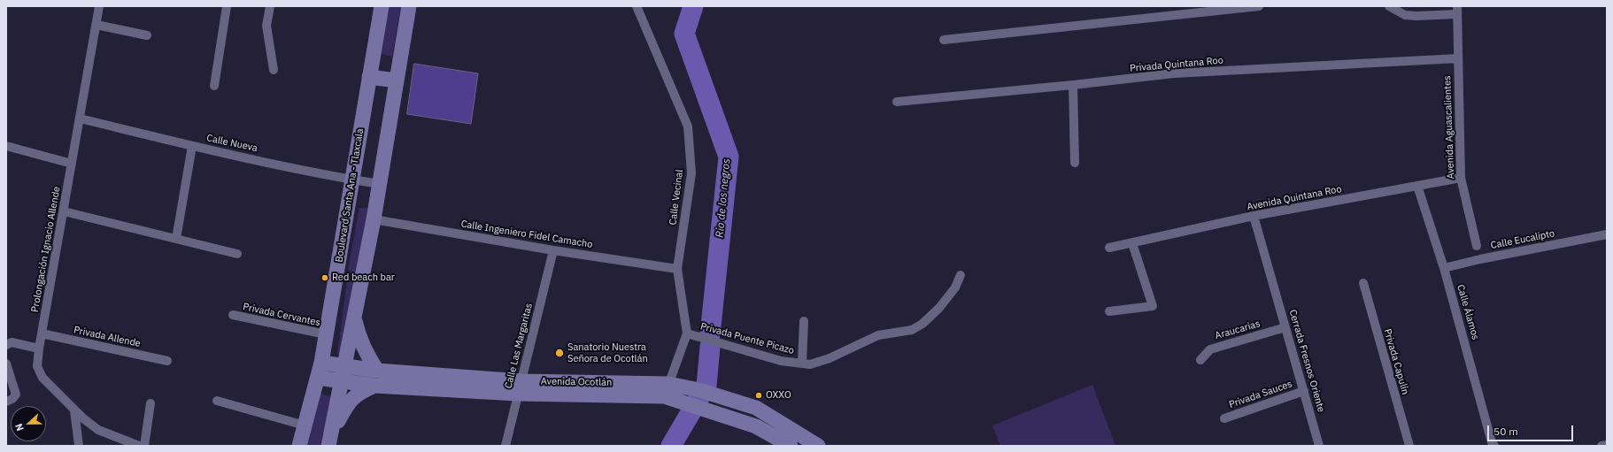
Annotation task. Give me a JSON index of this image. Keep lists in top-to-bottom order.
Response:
{
  "streets": {
    "main road": ["Boulevard Santa Ana - Tlaxcala", "Avenida Ocotlán"],
    "street": [
      "Privada Quintana Roo",
      "Avenida Aguascalientes",
      "Calle Nueva",
      "Calle Vecinal",
      "Avenida Quintana Roo",
      "Calle Ingeniero Fidel Camacho",
      "Calle Eucalipto",
      "Prolongación Ignacio Allende",
      "Calle Álamos",
      "Privada Cervantes",
      "Araucarias",
      "Privada Allende",
      "Privada Puente Picazo",
      "Calle Las Margaritas",
      "Cerrada Fresnos Oriente",
      "Privada Capulín",
      "Privada Sauces"
    ]
  },
  "crossings": [
    ["Privada Quintana Roo", "Avenida Aguascalientes"],
    ["Avenida Aguascalientes", "Avenida Quintana Roo"],
    ["Calle Nueva", "Boulevard Santa Ana - Tlaxcala"],
    ["Calle Nueva", "Prolongación Ignacio Allende"],
    ["Boulevard Santa Ana - Tlaxcala", "Privada Cervantes"],
    ["Boulevard Santa Ana - Tlaxcala", "Avenida Ocotlán"],
    ["Calle Vecinal", "Calle Ingeniero Fidel Camacho"],
    ["Calle Vecinal", "Privada Puente Picazo"],
    ["Calle Vecinal", "Avenida Ocotlán"],
    ["Avenida Quintana Roo", "Calle Álamos"],
    ["Avenida Quintana Roo", "Cerrada Fresnos Oriente"],
    ["Calle Ingeniero Fidel Camacho", "Calle Las Margaritas"],
    ["Calle Eucalipto", "Calle Álamos"],
    ["Prolongación Ignacio Allende", "Privada Allende"],
    ["Araucarias", "Cerrada Fresnos Oriente"],
    ["Calle Las Margaritas", "Avenida Ocotlán"],
    ["Cerrada Fresnos Oriente", "Privada Sauces"]
  ],
  "water": ["Rio de los negros"],
  "places": ["Red beach bar", "Sanatorio Nuestra Señora de Ocotlán", "OXXO"],
  "scale_bar": "50 m",
  "north": "left"
}
